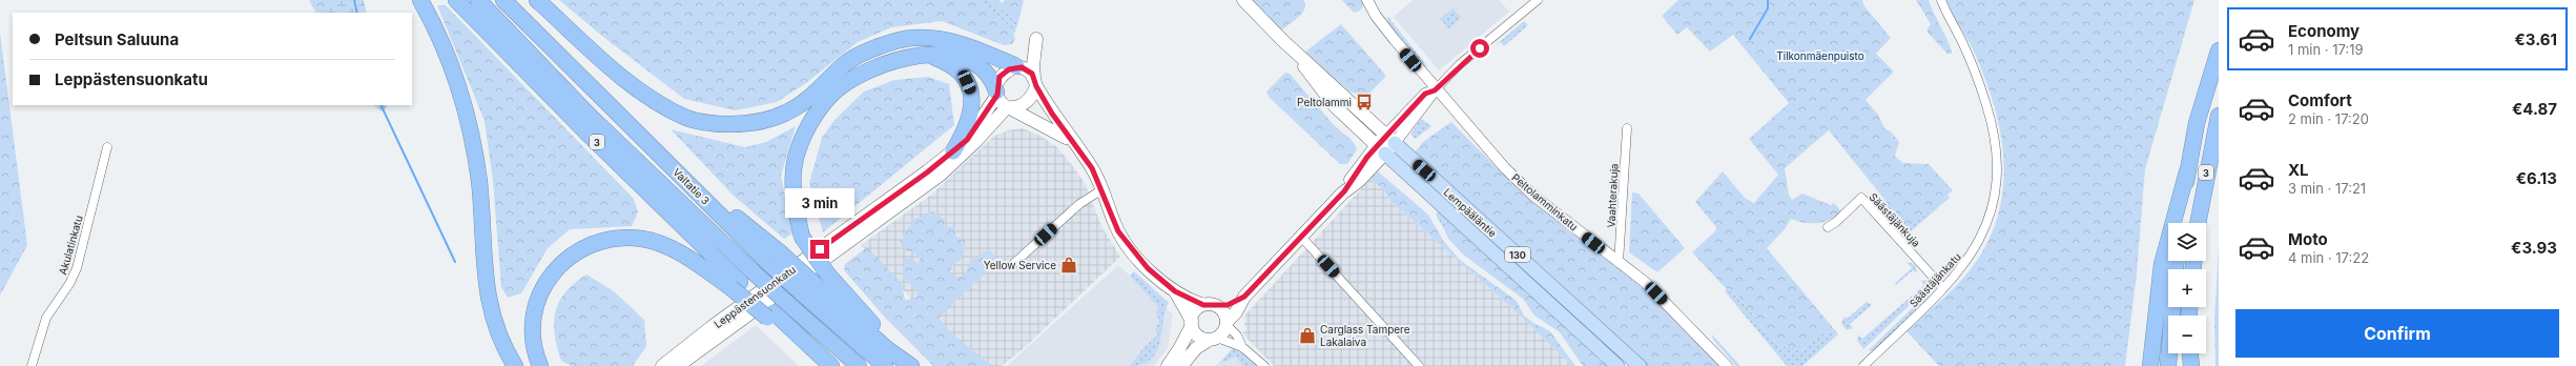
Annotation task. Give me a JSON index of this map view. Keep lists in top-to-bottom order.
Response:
{
  "streets": {
    "highway": ["3", "Valtatie 3"],
    "main road": ["Lempääläntie", "130", "Leppästensuonkatu"],
    "street": [
      "Vaahterakuja",
      "Peltolamminkatu",
      "Säästäjänkuja",
      "Akulatinkatu",
      "Säästäjänkatu"
    ]
  },
  "crossings": [
    ["Vaahterakuja", "Peltolamminkatu"],
    ["Säästäjänkuja", "Säästäjänkatu"]
  ],
  "parks": ["Tilkonmäenpuisto"],
  "places": {
    "bus stop": ["Peltolammi"],
    "shop": ["Yellow Service", "Carglass Tampere Lakalaiva"]
  },
  "page": {
    "list": [
      {
        "name": "Economy",
        "note": "1 min · 17:19",
        "value": "€3.61"
      },
      {
        "name": "Comfort",
        "note": "2 min · 17:20",
        "value": "€4.87"
      },
      {
        "name": "XL",
        "note": "3 min · 17:21",
        "value": "€6.13"
      },
      {
        "name": "Moto",
        "note": "4 min · 17:22",
        "value": "€3.93"
      }
    ],
    "banner": ["Peltsun Saluuna", "Leppästensuonkatu"],
    "bubble": "3 min",
    "map_buttons": ["+", "−"],
    "buttons": "Confirm"
  }
}
